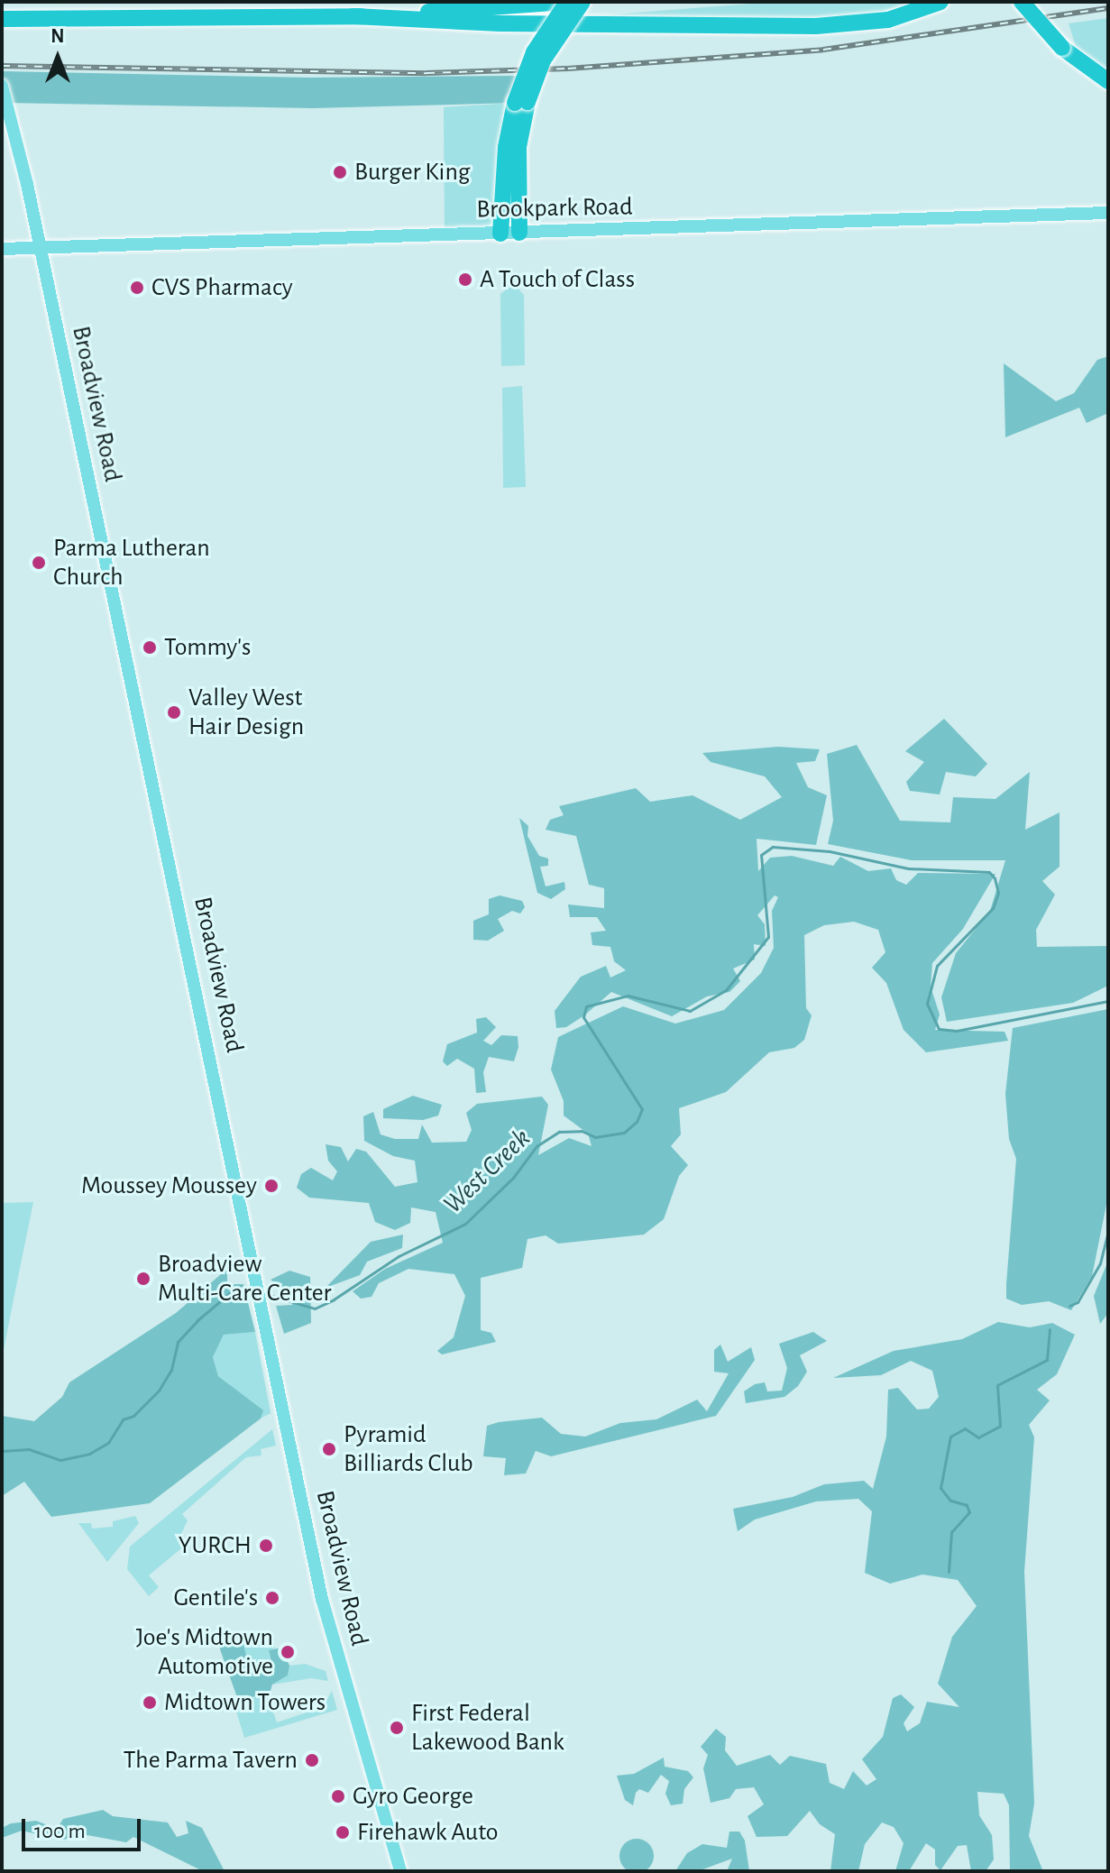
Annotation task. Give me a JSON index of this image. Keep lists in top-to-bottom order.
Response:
{
  "streets": {
    "main road": ["Brookpark Road", "Broadview Road"]
  },
  "crossings": [
    ["Brookpark Road", "Broadview Road"]
  ],
  "water": ["West Creek"],
  "places": [
    "Burger King",
    "A Touch of Class",
    "CVS Pharmacy",
    "Parma Lutheran Church",
    "Tommy's",
    "Valley West Hair Design",
    "Moussey Moussey",
    "Broadview Multi-Care Center",
    "Pyramid Billiards Club",
    "YURCH",
    "Gentile's",
    "Joe's Midtown Automotive",
    "Midtown Towers",
    "First Federal Lakewood Bank",
    "The Parma Tavern",
    "Gyro George",
    "Firehawk Auto"
  ],
  "scale_bar": "100 m",
  "north": "top"
}
